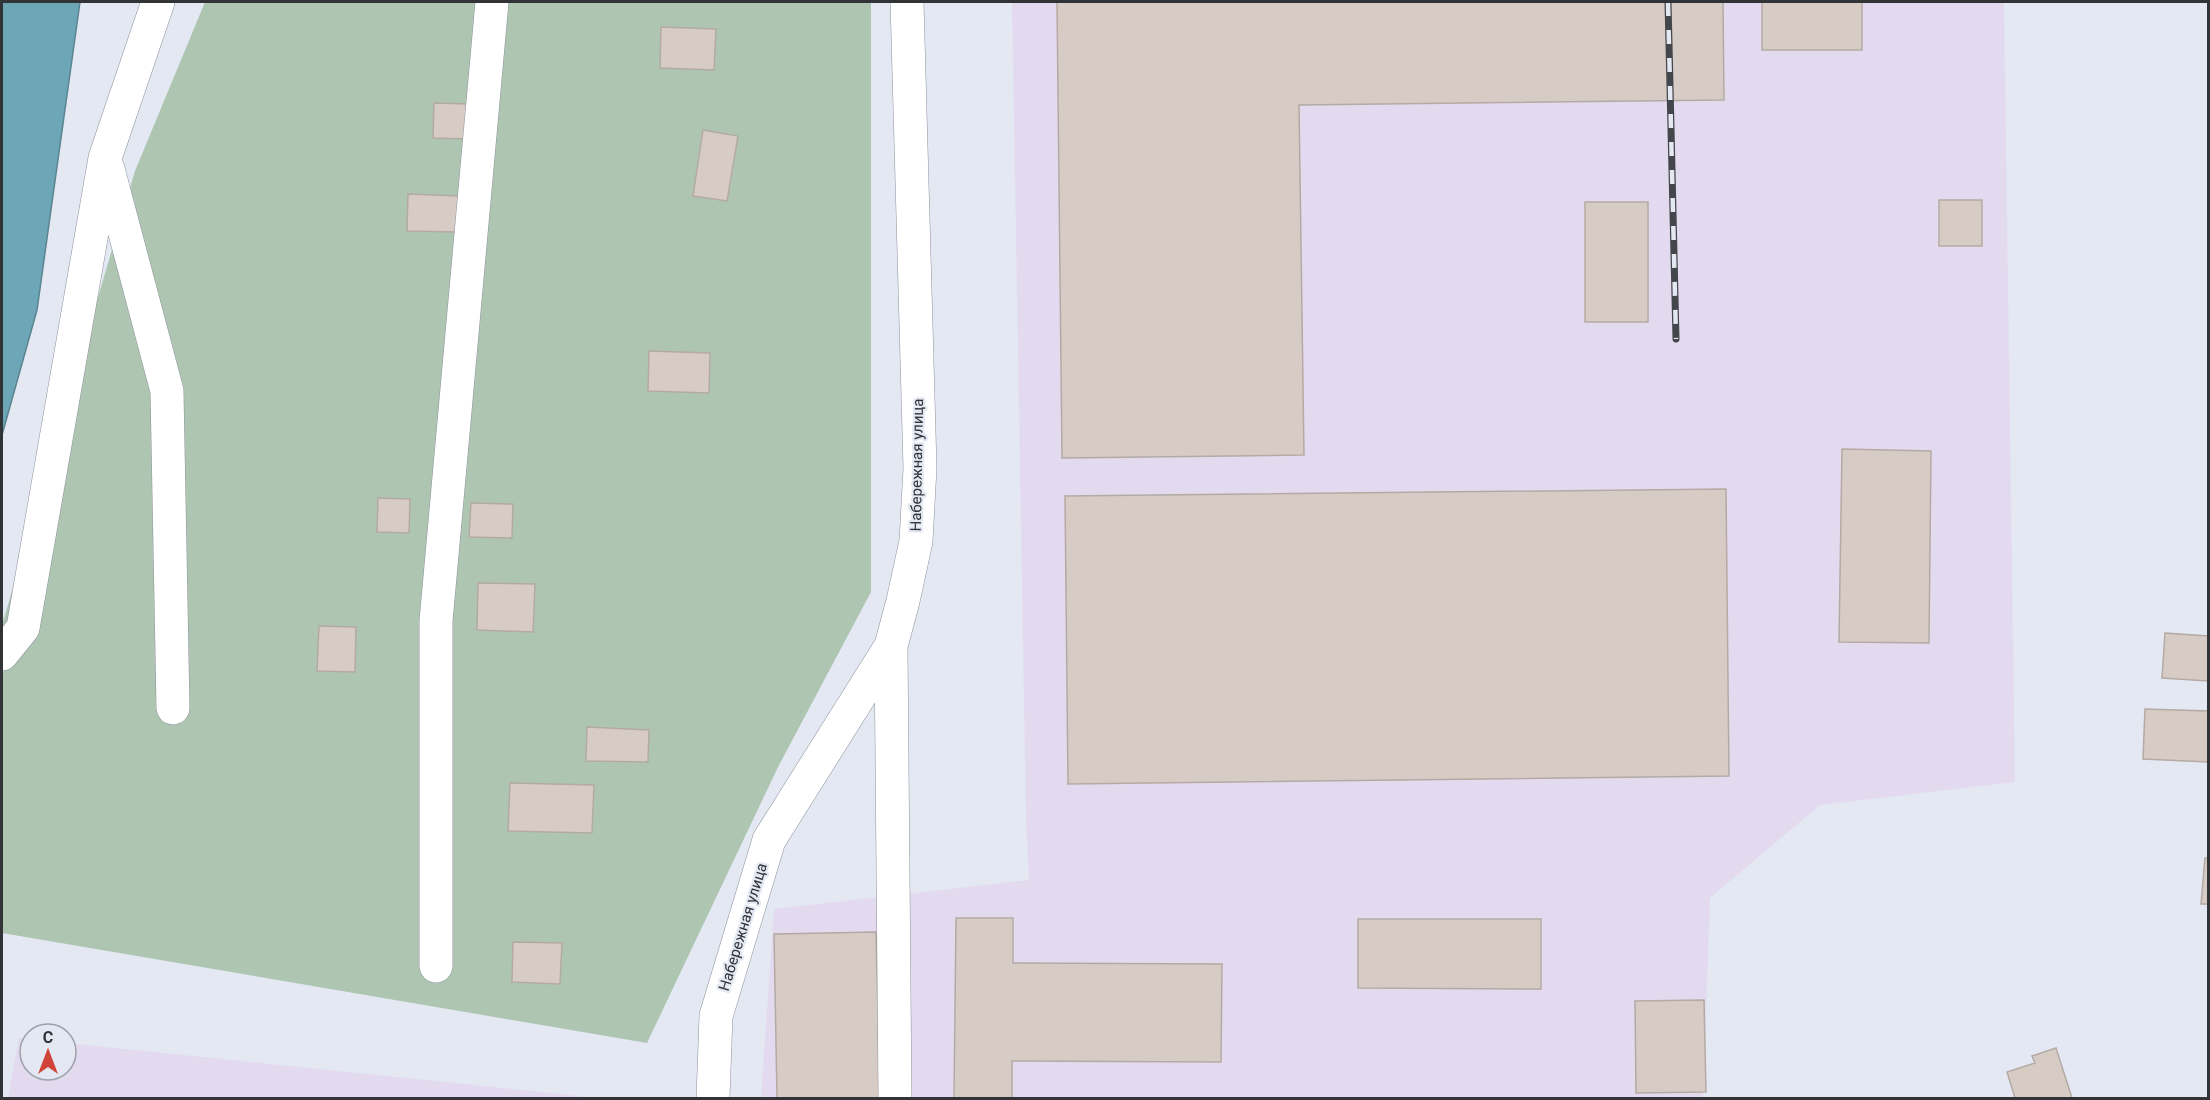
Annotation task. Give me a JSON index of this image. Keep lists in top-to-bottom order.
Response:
{
  "streets": {
    "street": ["Набережная улица"]
  },
  "north": "top"
}
